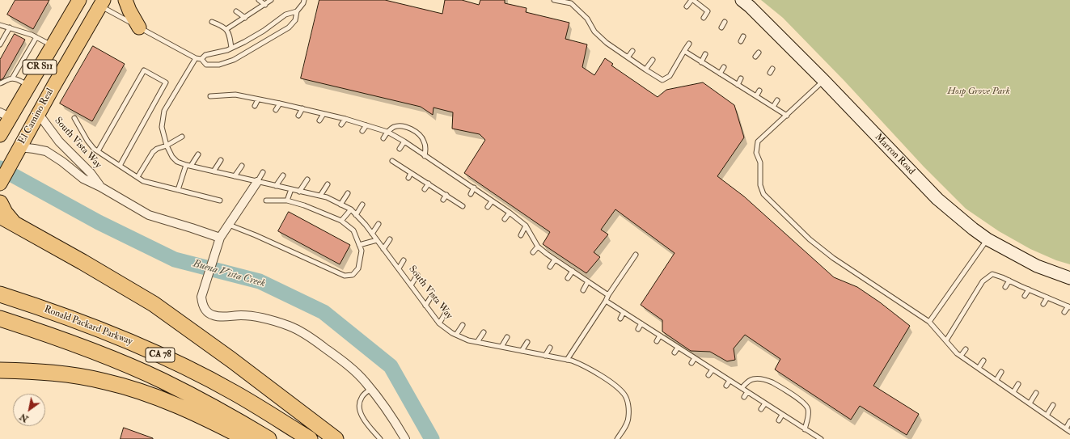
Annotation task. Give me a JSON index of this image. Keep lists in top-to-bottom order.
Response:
{
  "streets": {
    "highway": ["Ronald Packard Parkway", "CA 78"],
    "main road": ["CR S11", "El Camino Real", "Marron Road"],
    "street": ["South Vista Way"]
  },
  "crossings": [
    ["El Camino Real", "South Vista Way"]
  ],
  "water": ["Buena Vista Creek"],
  "parks": ["Hosp Grove Park"],
  "north": "bottom left"
}
